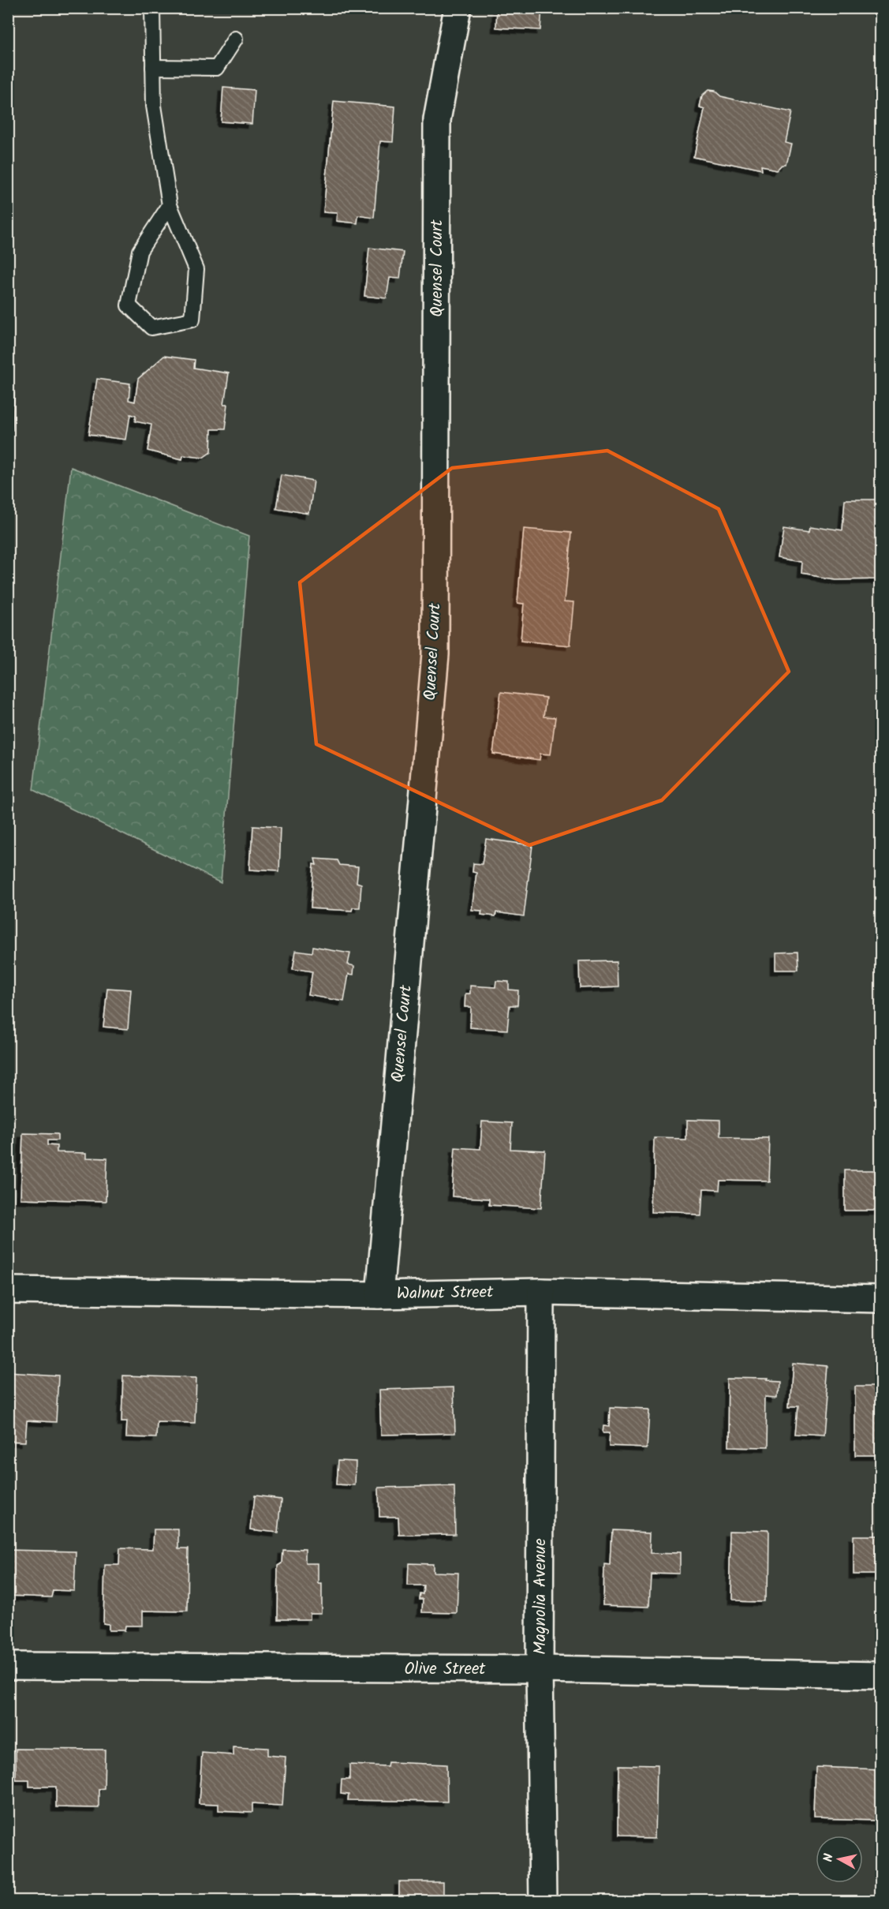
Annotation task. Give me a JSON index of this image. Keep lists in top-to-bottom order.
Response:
{
  "streets": {
    "street": [
      "Quensel Court",
      "Walnut Street",
      "Magnolia Avenue",
      "Olive Street"
    ]
  },
  "crossings": [
    ["Quensel Court", "Walnut Street"],
    ["Walnut Street", "Magnolia Avenue"],
    ["Magnolia Avenue", "Olive Street"]
  ],
  "north": "left"
}
